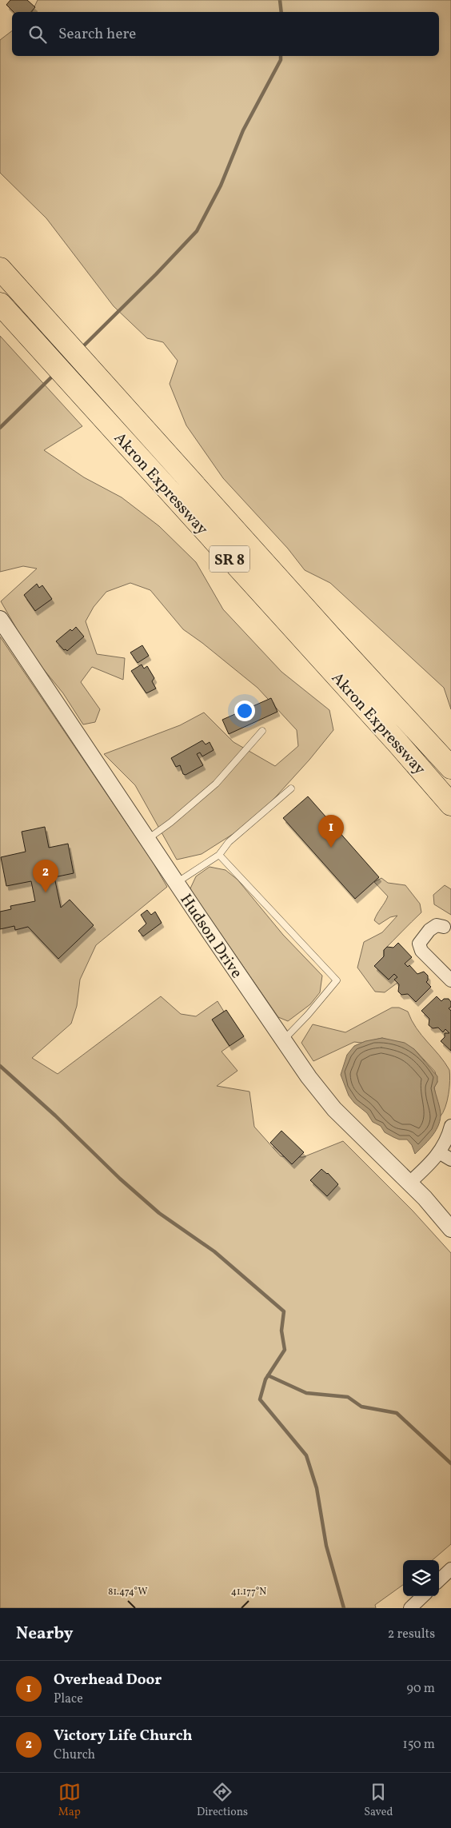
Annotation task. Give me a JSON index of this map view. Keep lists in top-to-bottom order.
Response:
{
  "streets": {
    "highway": ["Akron Expressway", "SR 8"],
    "street": ["Hudson Drive"]
  },
  "page": {
    "search": "Search here",
    "pins": ["1", "2"],
    "heading": ["Nearby", "2 results"],
    "list": [
      {
        "mark": "1",
        "name": "Overhead Door",
        "note": "Place",
        "value": "90 m"
      },
      {
        "mark": "2",
        "name": "Victory Life Church",
        "note": "Church",
        "value": "150 m"
      }
    ],
    "nav": ["Map", "Directions", "Saved"]
  },
  "coordinates": ["81.474°W", "41.177°N"]
}
